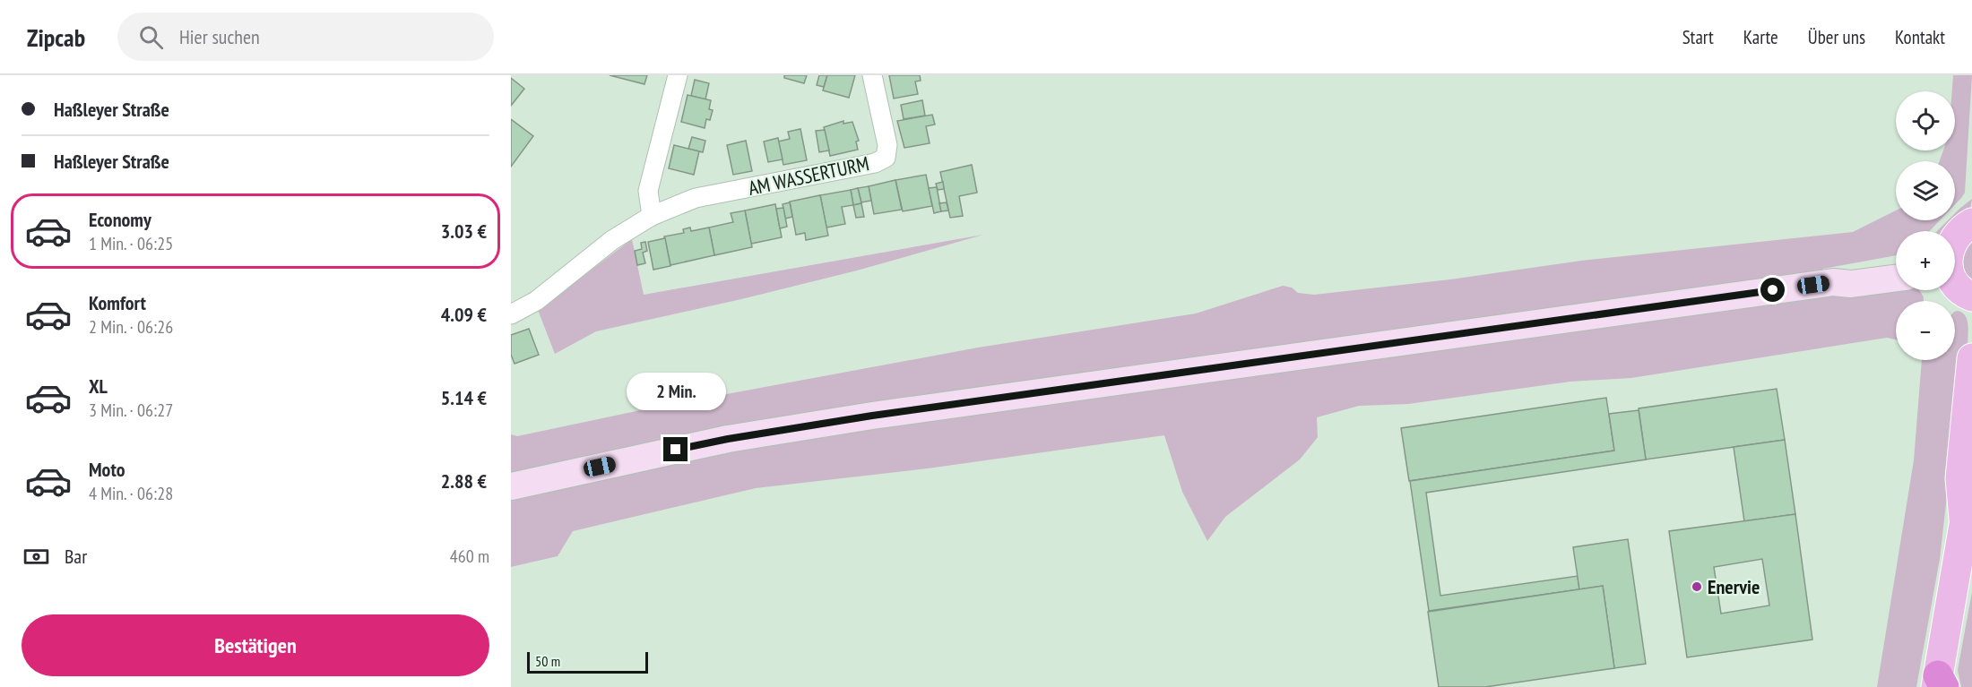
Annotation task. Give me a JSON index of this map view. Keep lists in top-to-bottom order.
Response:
{
  "streets": {
    "street": ["AM WASSERTURM"]
  },
  "places": ["Enervie"],
  "scale_bar": "50 m",
  "page": {
    "header": "Zipcab",
    "search": "Hier suchen",
    "nav": [
      "Start",
      "Karte",
      "Über uns",
      "Kontakt"
    ],
    "banner": ["Haßleyer Straße", "Haßleyer Straße"],
    "map_buttons": ["+", "−"],
    "list": [
      {
        "name": "Economy",
        "note": "1 Min. · 06:25",
        "value": "3.03 €"
      },
      {
        "name": "Komfort",
        "note": "2 Min. · 06:26",
        "value": "4.09 €"
      },
      {
        "name": "XL",
        "note": "3 Min. · 06:27",
        "value": "5.14 €"
      },
      {
        "name": "Moto",
        "note": "4 Min. · 06:28",
        "value": "2.88 €"
      }
    ],
    "bubble": "2 Min.",
    "pay": ["Bar", "460 m"],
    "buttons": "Bestätigen",
    "scale": "50 m"
  }
}
